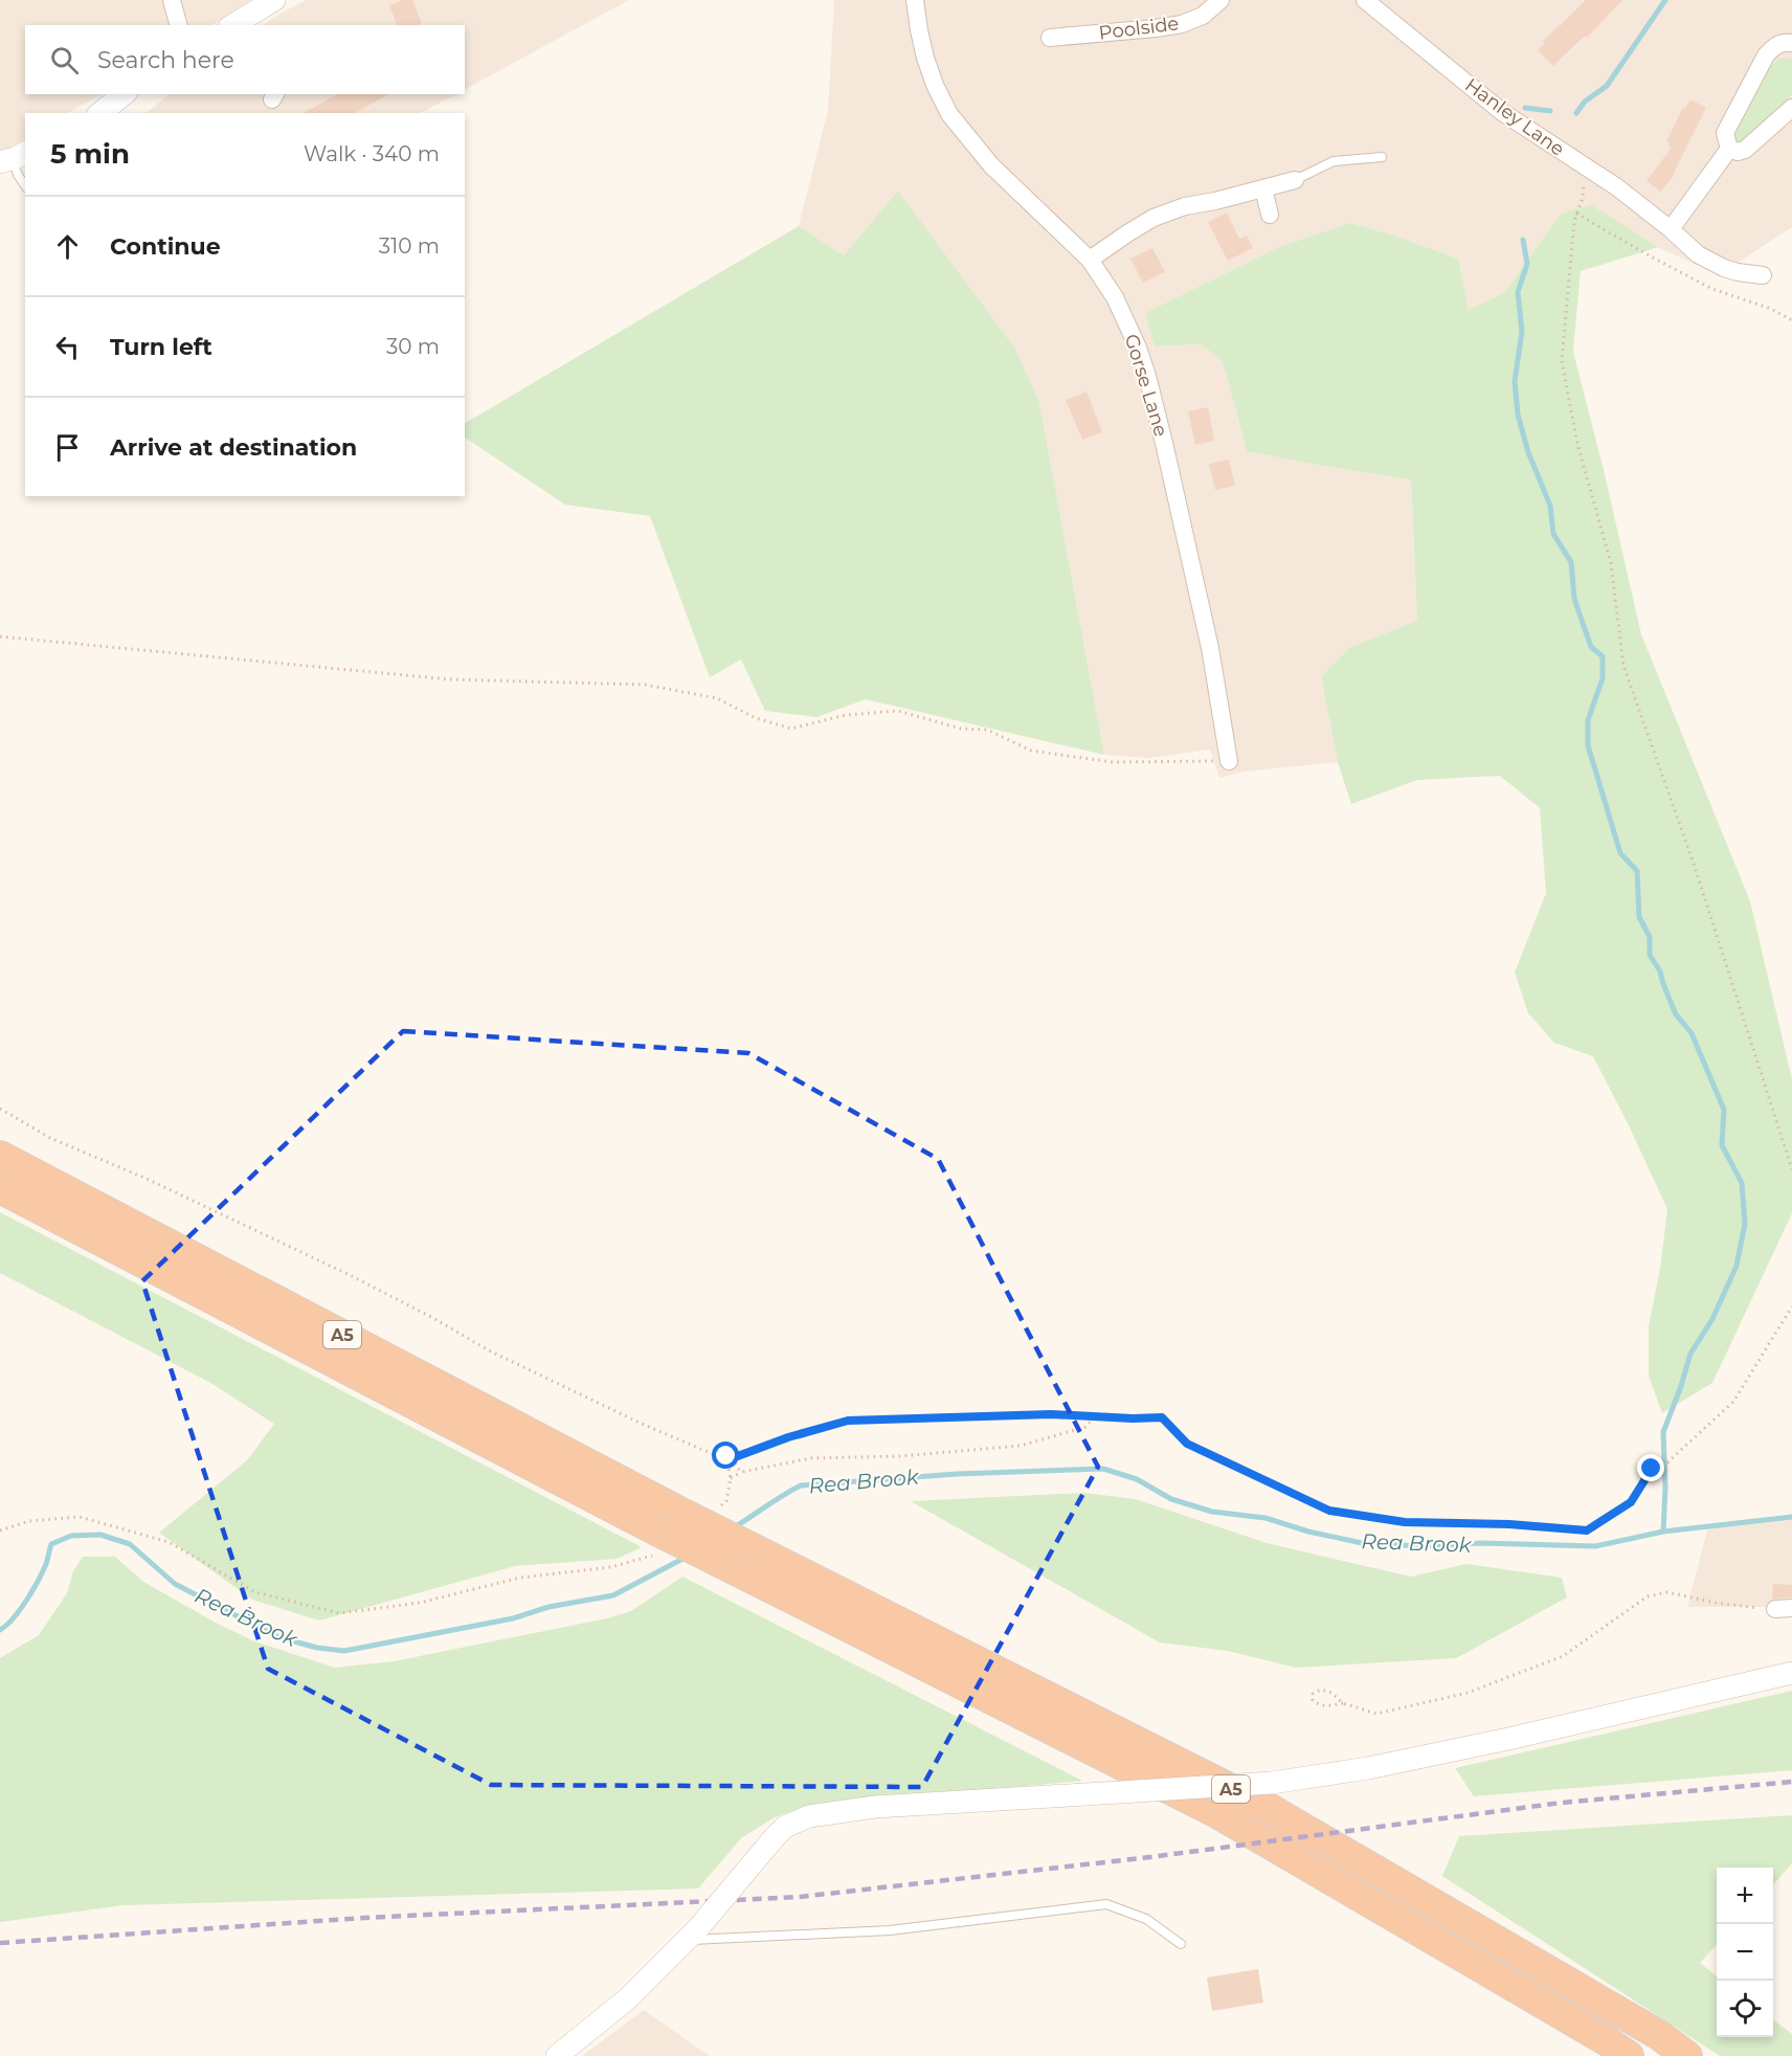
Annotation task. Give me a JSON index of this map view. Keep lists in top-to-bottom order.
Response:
{
  "streets": {
    "highway": ["A5"],
    "street": ["Poolside", "Hanley Lane", "Gorse Lane"]
  },
  "water": ["Rea Brook"],
  "page": {
    "search": "Search here",
    "heading": ["5 min", "Walk · 340 m"],
    "list": [
      ["Continue", "310 m"],
      ["Turn left", "30 m"],
      "Arrive at destination"
    ],
    "map_buttons": ["+", "−"]
  }
}
